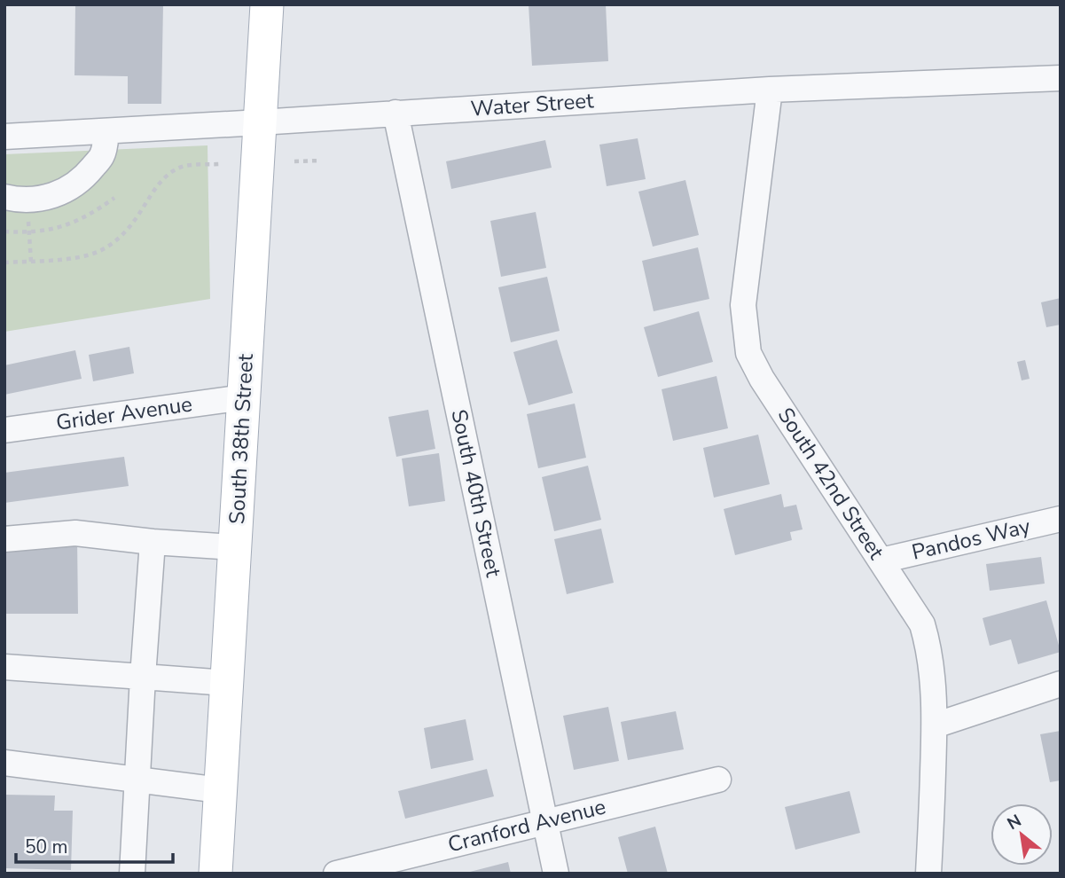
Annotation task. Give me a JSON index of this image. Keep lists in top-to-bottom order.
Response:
{
  "streets": {
    "main road": ["South 38th Street"],
    "street": [
      "Water Street",
      "Grider Avenue",
      "South 42nd Street",
      "South 40th Street",
      "Pandos Way",
      "Cranford Avenue"
    ]
  },
  "crossings": [
    ["Water Street", "South 38th Street"],
    ["Water Street", "South 42nd Street"],
    ["Water Street", "South 40th Street"],
    ["Grider Avenue", "South 38th Street"],
    ["South 42nd Street", "Pandos Way"],
    ["South 40th Street", "Cranford Avenue"]
  ],
  "scale_bar": "50 m",
  "north": "top left"
}
